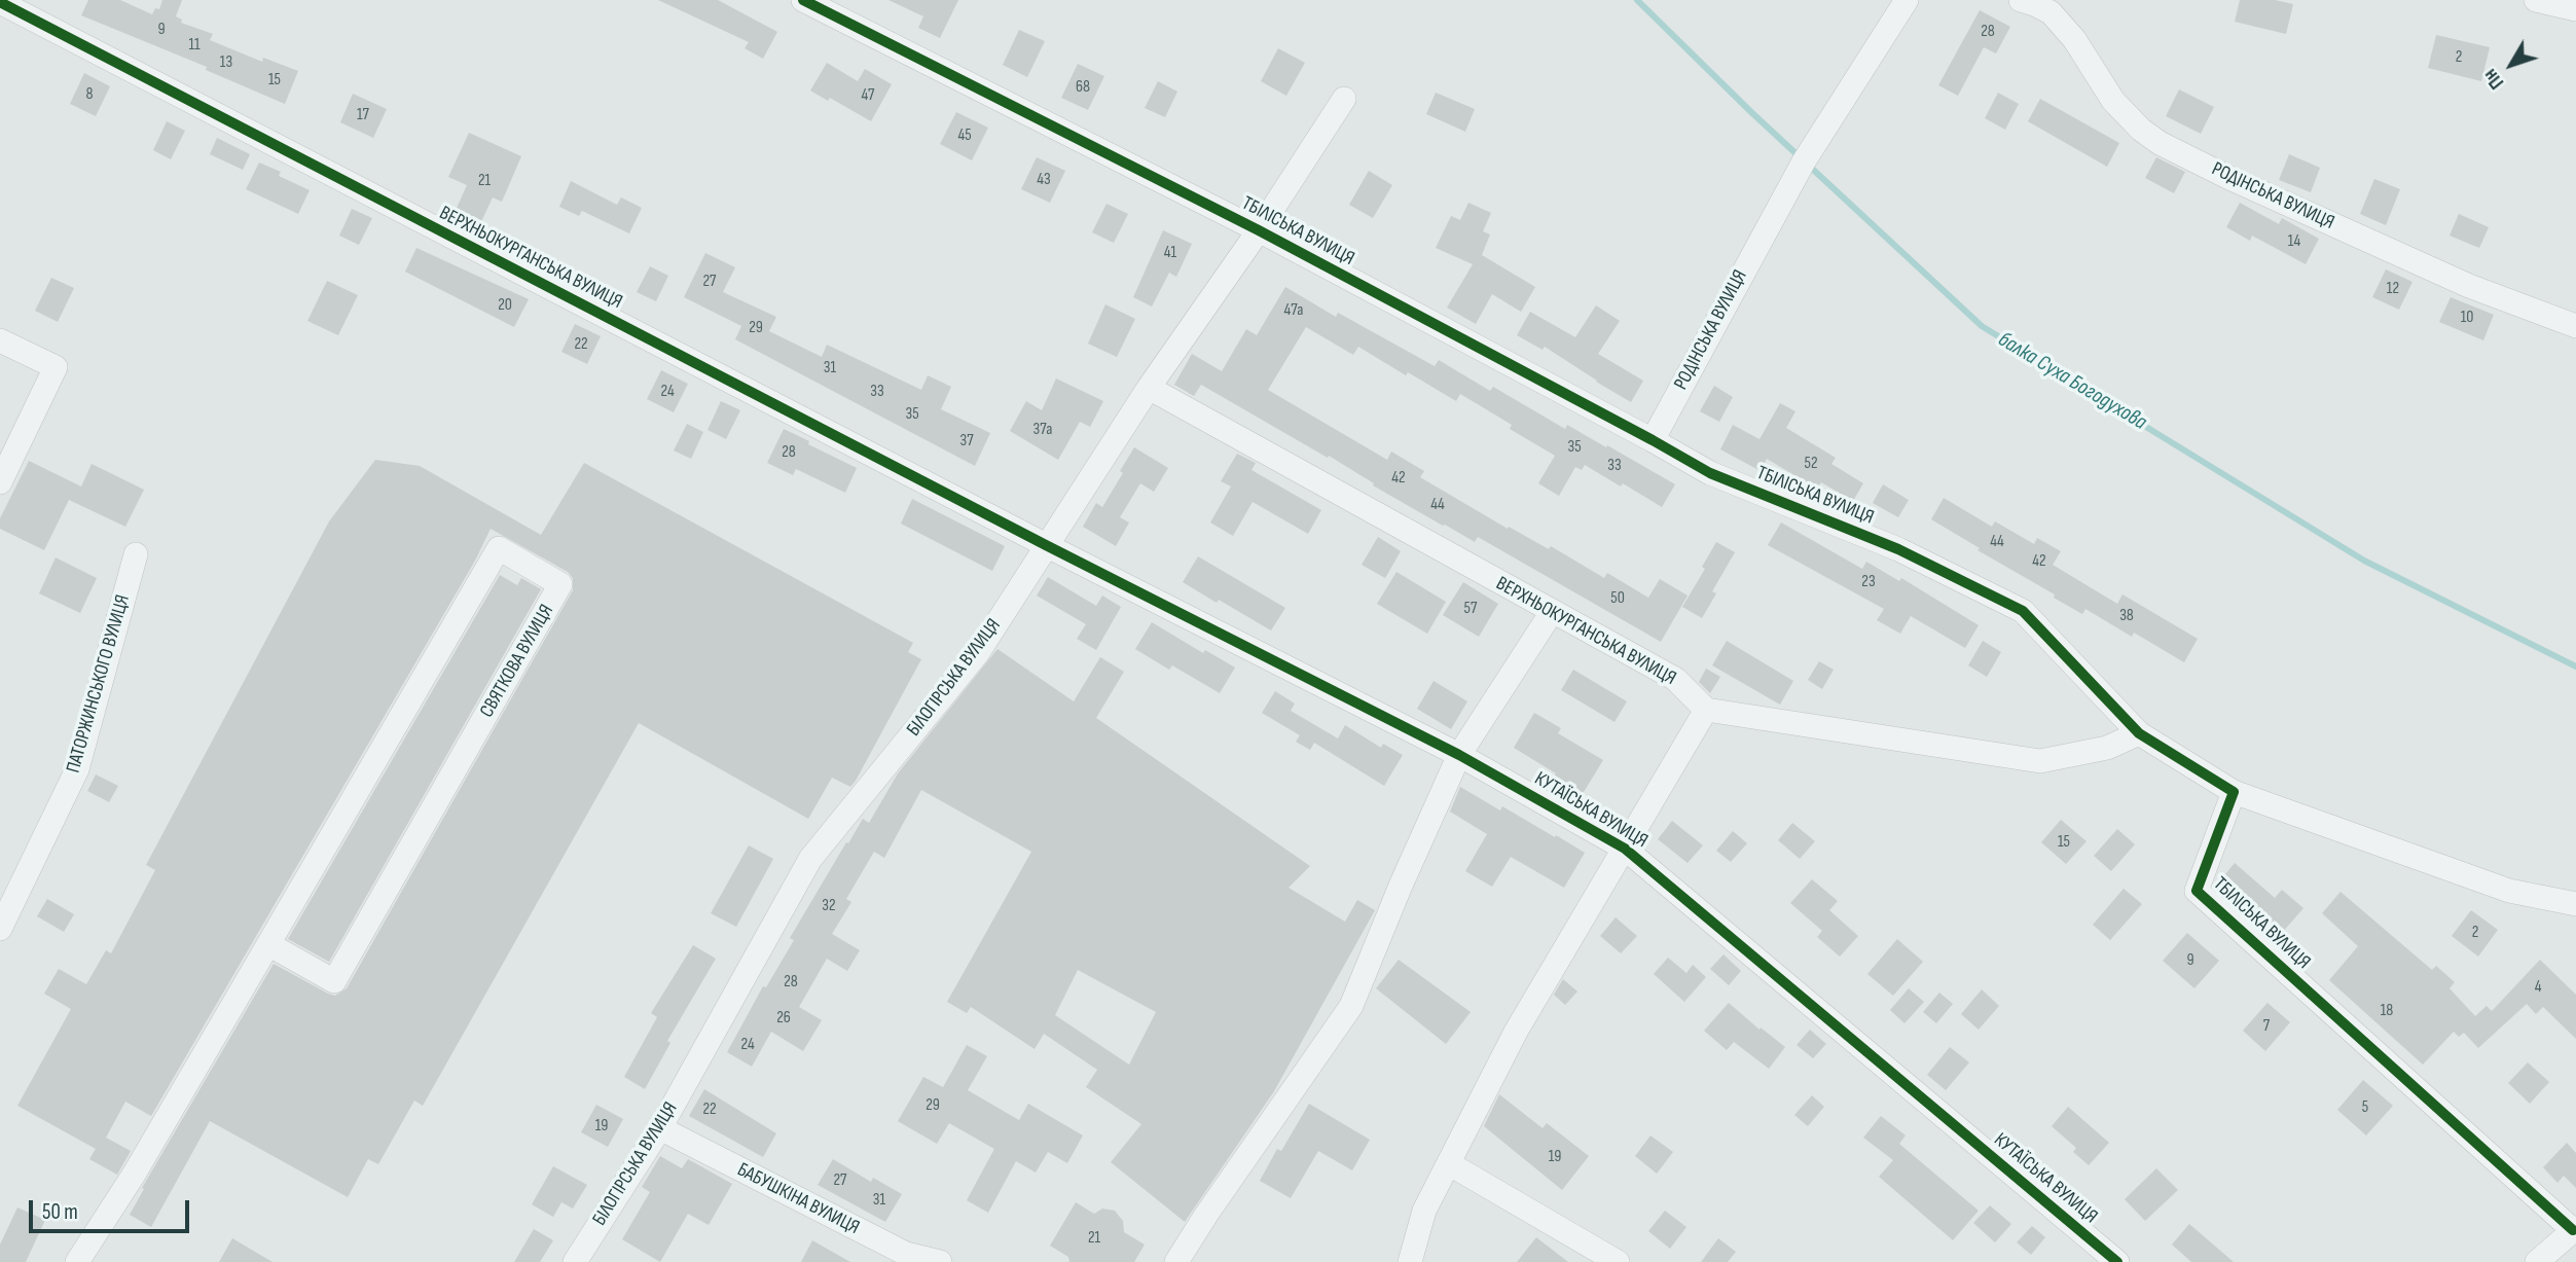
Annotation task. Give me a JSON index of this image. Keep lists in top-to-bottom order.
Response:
{
  "streets": {
    "street": [
      "РОДІНСЬКА ВУЛИЦЯ",
      "ТБІЛІСЬКА ВУЛИЦЯ",
      "ВЕРХНЬОКУРГАНСЬКА ВУЛИЦЯ",
      "СВЯТКОВА ВУЛИЦЯ",
      "БІЛОГІРСЬКА ВУЛИЦЯ",
      "ПАТОРЖИНСЬКОГО ВУЛИЦЯ",
      "КУТАЇСЬКА ВУЛИЦЯ",
      "БАБУШКІНА ВУЛИЦЯ"
    ]
  },
  "crossings": [
    ["РОДІНСЬКА ВУЛИЦЯ", "ТБІЛІСЬКА ВУЛИЦЯ"],
    ["ТБІЛІСЬКА ВУЛИЦЯ", "БІЛОГІРСЬКА ВУЛИЦЯ"],
    ["ВЕРХНЬОКУРГАНСЬКА ВУЛИЦЯ", "БІЛОГІРСЬКА ВУЛИЦЯ"],
    ["ВЕРХНЬОКУРГАНСЬКА ВУЛИЦЯ", "КУТАЇСЬКА ВУЛИЦЯ"],
    ["БІЛОГІРСЬКА ВУЛИЦЯ", "КУТАЇСЬКА ВУЛИЦЯ"],
    ["БІЛОГІРСЬКА ВУЛИЦЯ", "БАБУШКІНА ВУЛИЦЯ"]
  ],
  "water": ["балка Суха Богодухова"],
  "house_numbers": [
    "9",
    "28",
    "11",
    "2",
    "13",
    "15",
    "68",
    "8",
    "47",
    "17",
    "45",
    "43",
    "21",
    "14",
    "41",
    "27",
    "12",
    "20",
    "47а",
    "10",
    "29",
    "22",
    "31",
    "24",
    "33",
    "35",
    "37а",
    "37",
    "35",
    "28",
    "52",
    "33",
    "42",
    "44",
    "44",
    "42",
    "23",
    "50",
    "57",
    "38",
    "15",
    "32",
    "2",
    "9",
    "28",
    "4",
    "18",
    "26",
    "7",
    "24",
    "29",
    "5",
    "22",
    "19",
    "19",
    "27",
    "31",
    "21"
  ],
  "scale_bar": "50 m",
  "north": "bottom left"
}
